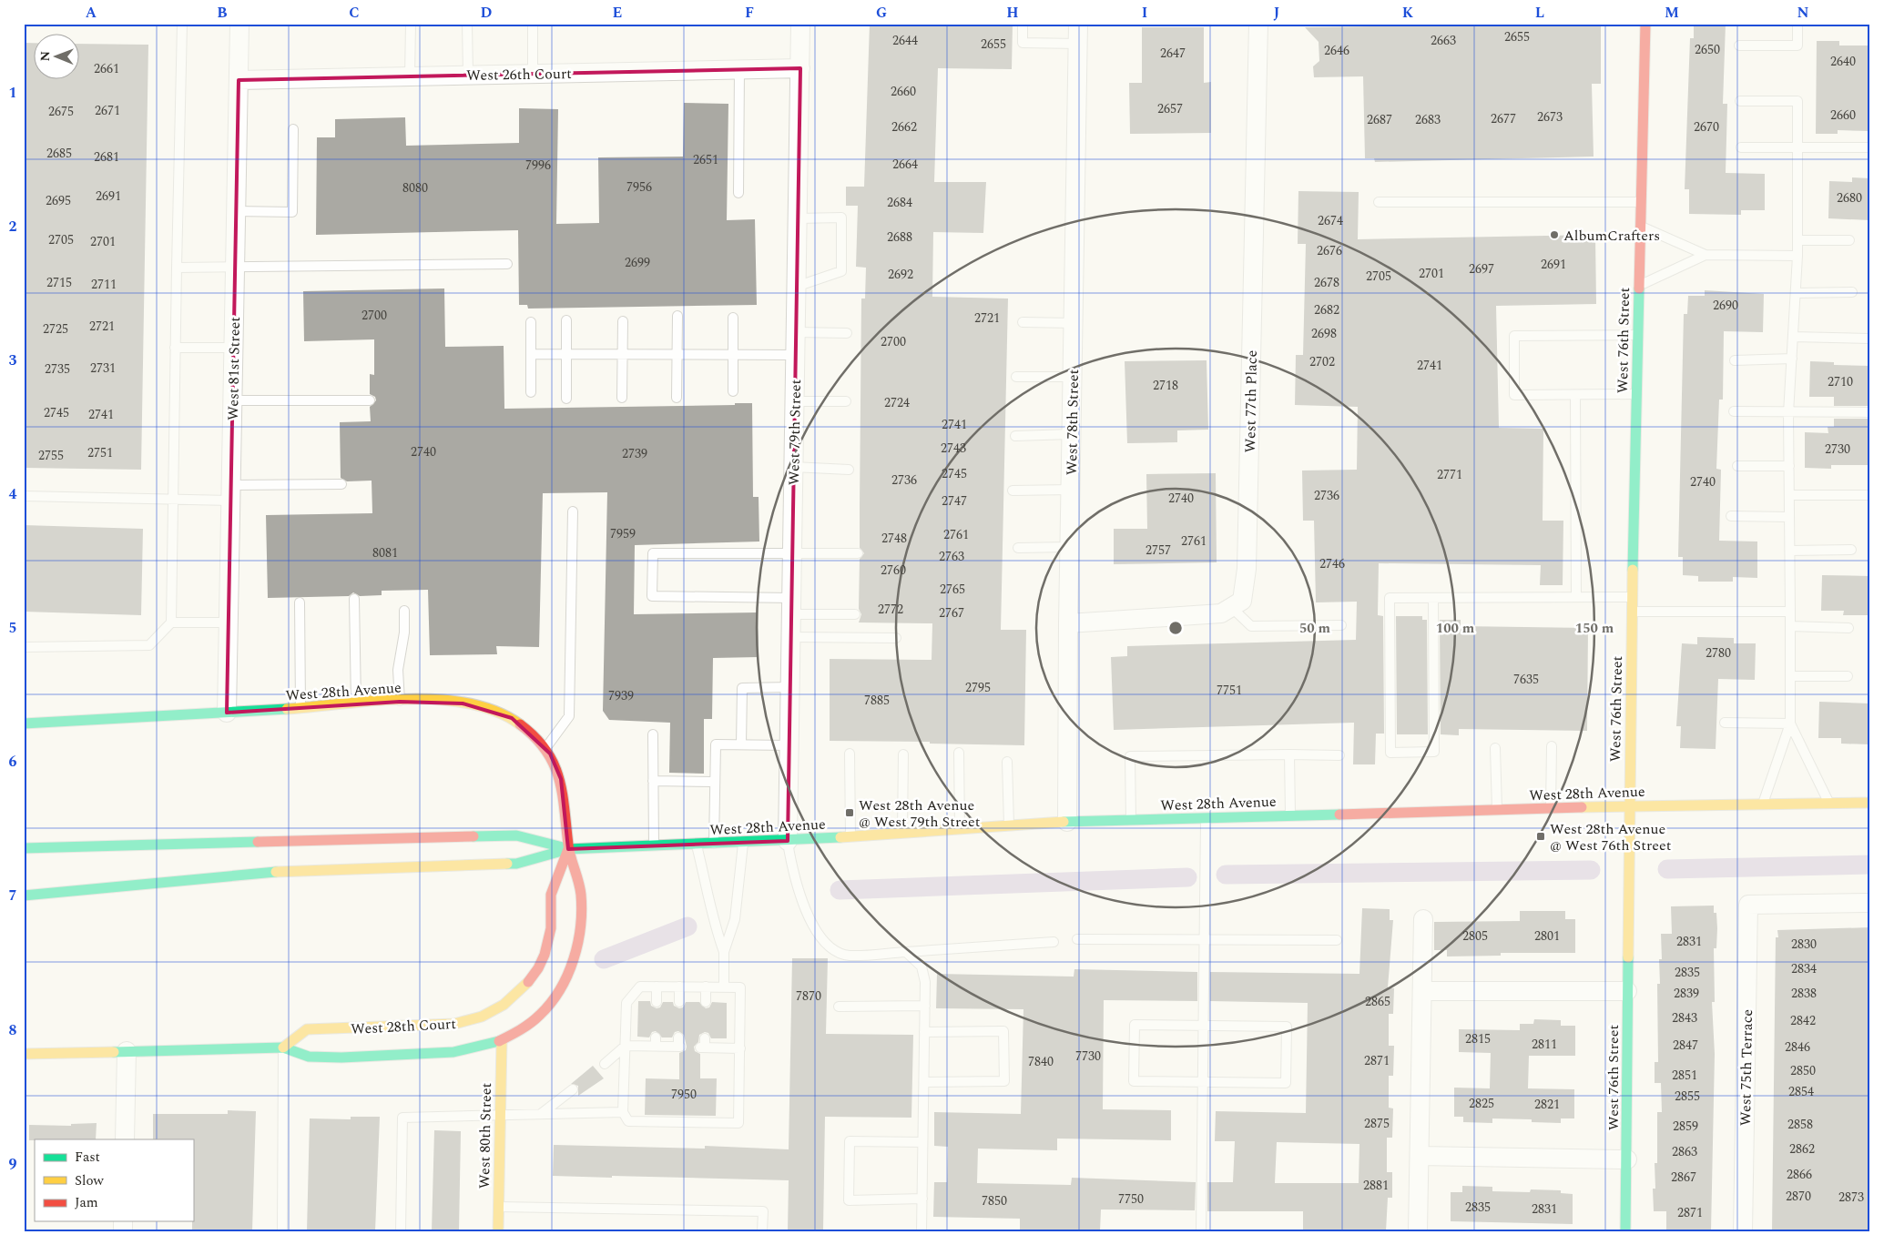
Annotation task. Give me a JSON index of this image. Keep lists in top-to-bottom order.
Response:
{
  "streets": {
    "street": [
      "West 26th Court",
      "West 76th Street",
      "West 81st Street",
      "West 77th Place",
      "West 78th Street",
      "West 79th Street",
      "West 28th Avenue",
      "West 28th Court",
      "West 75th Terrace",
      "West 80th Street"
    ]
  },
  "crossings": [
    ["West 26th Court", "West 81st Street"],
    ["West 26th Court", "West 79th Street"],
    ["West 76th Street", "West 28th Avenue"],
    ["West 81st Street", "West 28th Avenue"],
    ["West 78th Street", "West 28th Avenue"],
    ["West 79th Street", "West 28th Avenue"],
    ["West 28th Avenue", "West 28th Court"],
    ["West 28th Court", "West 80th Street"]
  ],
  "places": {
    "other": ["AlbumCrafters"],
    "transit": ["West 28th Avenue @ West 79th Street", "West 28th Avenue @ West 76th Street"]
  },
  "house_numbers": [
    "2655",
    "2644",
    "2663",
    "2655",
    "2650",
    "2646",
    "2647",
    "2640",
    "2661",
    "2660",
    "2657",
    "2671",
    "2675",
    "2660",
    "2673",
    "2677",
    "2687",
    "2683",
    "2662",
    "2670",
    "2685",
    "2681",
    "2651",
    "2664",
    "7996",
    "7956",
    "8080",
    "2691",
    "2680",
    "2695",
    "2684",
    "2674",
    "2688",
    "2705",
    "2701",
    "2676",
    "2699",
    "2691",
    "2697",
    "2701",
    "2692",
    "2705",
    "2715",
    "2678",
    "2711",
    "2690",
    "2682",
    "2700",
    "2721",
    "2721",
    "2725",
    "2698",
    "2700",
    "2702",
    "2741",
    "2731",
    "2735",
    "2710",
    "2718",
    "2724",
    "2745",
    "2741",
    "2741",
    "2743",
    "2730",
    "2740",
    "2751",
    "2739",
    "2755",
    "2745",
    "2771",
    "2736",
    "2740",
    "2736",
    "2740",
    "2747",
    "7959",
    "2761",
    "2748",
    "2761",
    "2757",
    "8081",
    "2763",
    "2746",
    "2760",
    "2765",
    "2772",
    "2767",
    "2780",
    "7635",
    "2795",
    "7751",
    "7939",
    "7885",
    "2805",
    "2801",
    "2831",
    "2830",
    "2834",
    "2835",
    "2839",
    "2838",
    "7870",
    "2865",
    "2843",
    "2842",
    "2815",
    "2811",
    "2847",
    "2846",
    "7730",
    "2871",
    "7840",
    "2850",
    "2851",
    "2854",
    "7950",
    "2855",
    "2825",
    "2821",
    "2875",
    "2858",
    "2859",
    "2862",
    "2863",
    "2866",
    "2867",
    "2881",
    "2870",
    "2873",
    "7750",
    "7850",
    "2835",
    "2831",
    "2871"
  ],
  "legend": ["Fast", "Slow", "Jam"],
  "north": "left",
  "grid": {
    "columns": [
      "A",
      "B",
      "C",
      "D",
      "E",
      "F",
      "G",
      "H",
      "I",
      "J",
      "K",
      "L",
      "M",
      "N"
    ],
    "rows": [
      "1",
      "2",
      "3",
      "4",
      "5",
      "6",
      "7",
      "8",
      "9"
    ]
  },
  "rings": ["50 m", "100 m", "150 m"]
}
